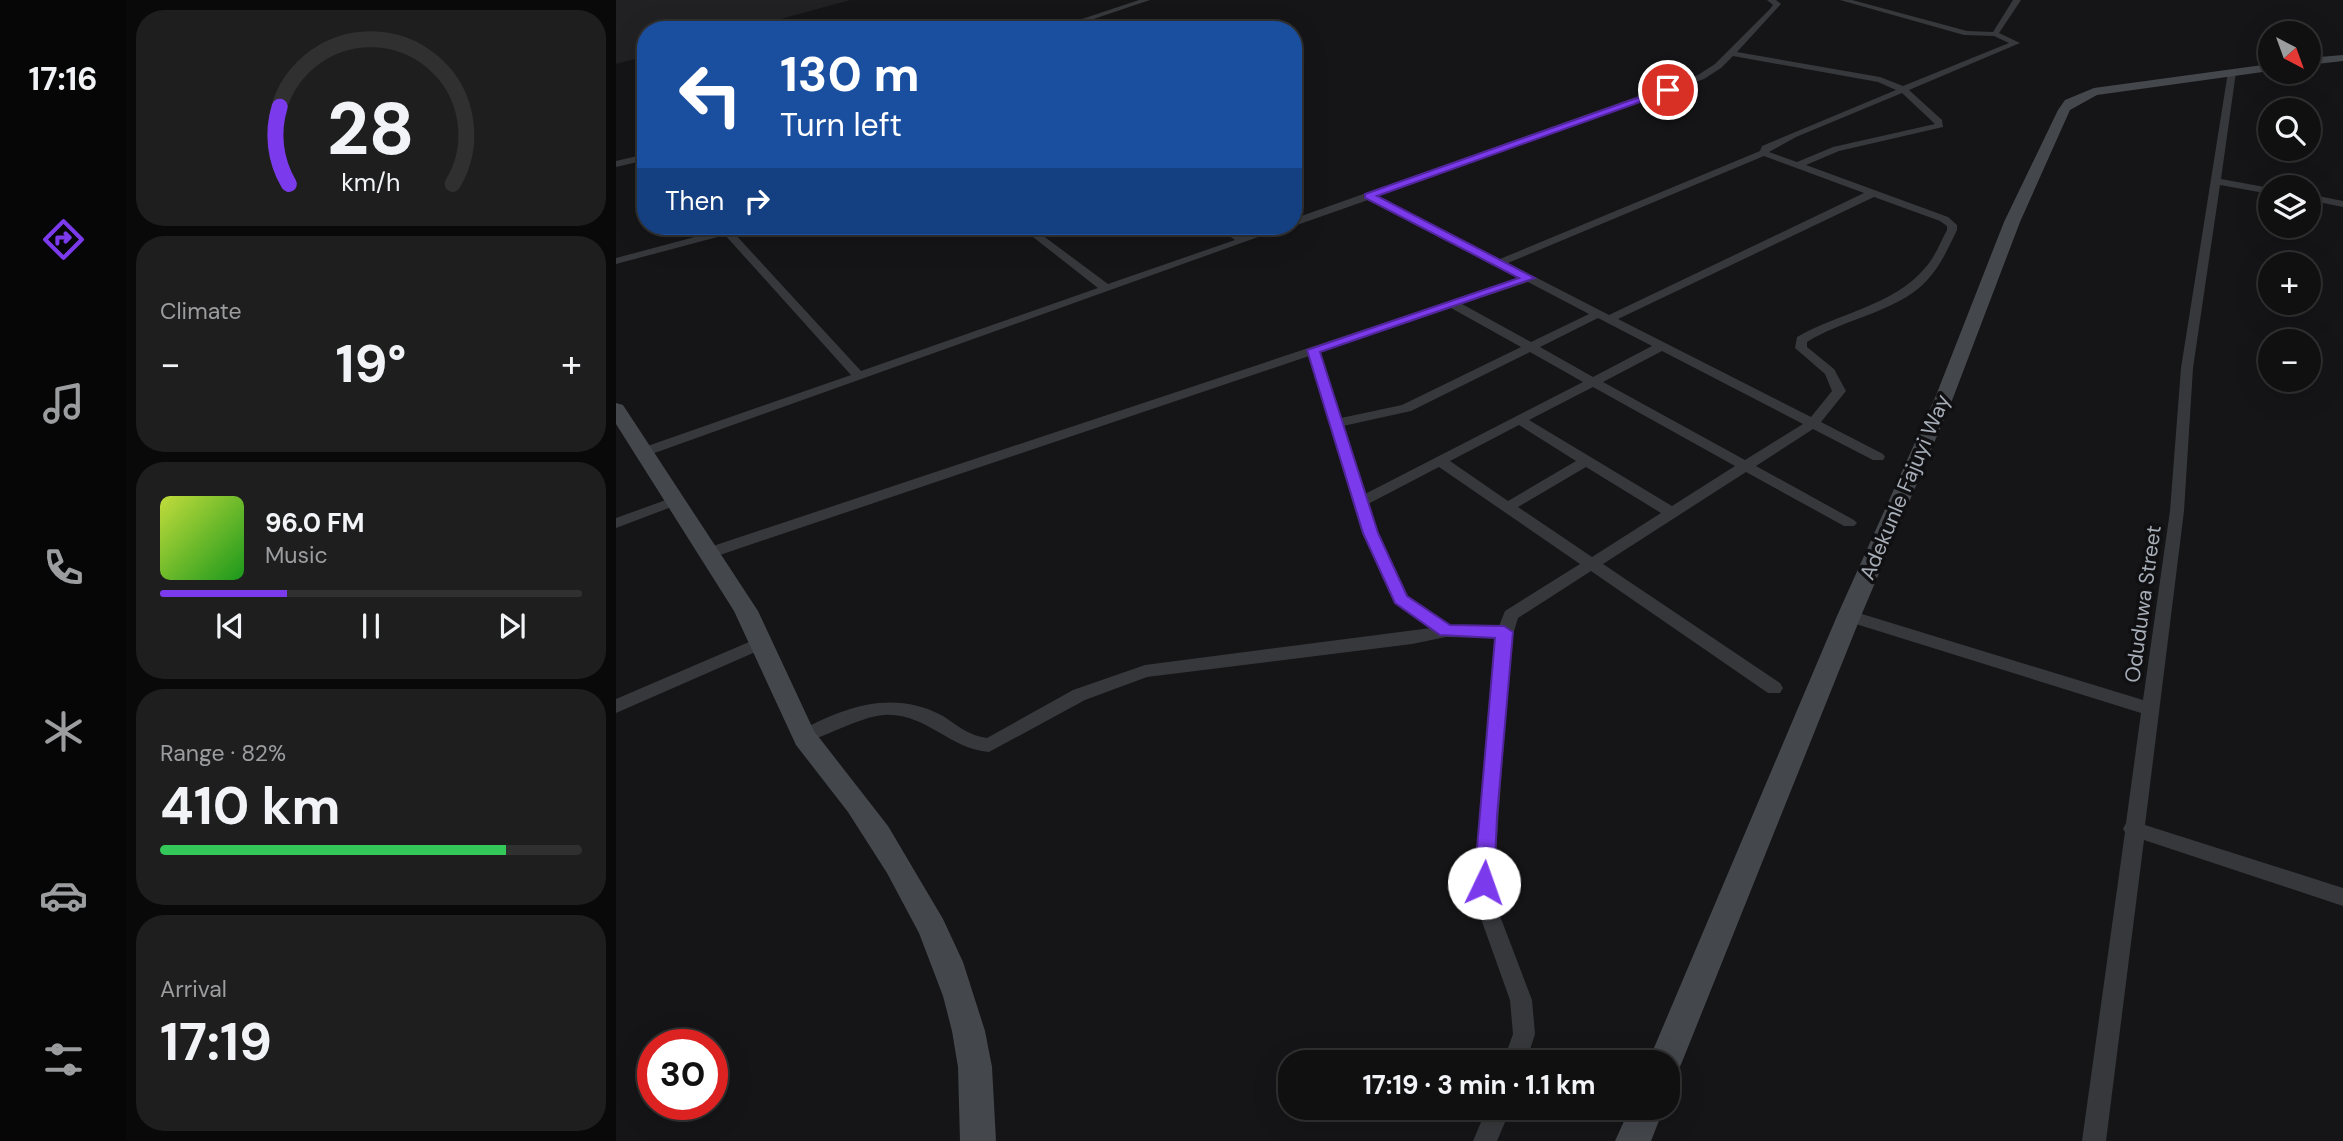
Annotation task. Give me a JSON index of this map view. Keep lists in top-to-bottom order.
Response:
{
  "streets": {
    "street": ["Adekunle Fajuyi Way", "Oduduwa Street"]
  },
  "crossings": [
    ["Adekunle Fajuyi Way", "Oduduwa Street"]
  ],
  "north": "bottom right",
  "page": {
    "tabs": "17:16",
    "map_buttons": ["+", "−"],
    "turn": ["130 m", "Turn left"],
    "then": "Then",
    "tile": [
      "Climate",
      ["Range · 82%", "410 km"],
      ["Arrival", "17:19"]
    ],
    "heat": ["−", "19°", "+"],
    "song": ["96.0 FM", "Music"],
    "limit": "30",
    "trip": "17:19 · 3 min · 1.1 km",
    "gauge": ["28", "km/h"]
  }
}
